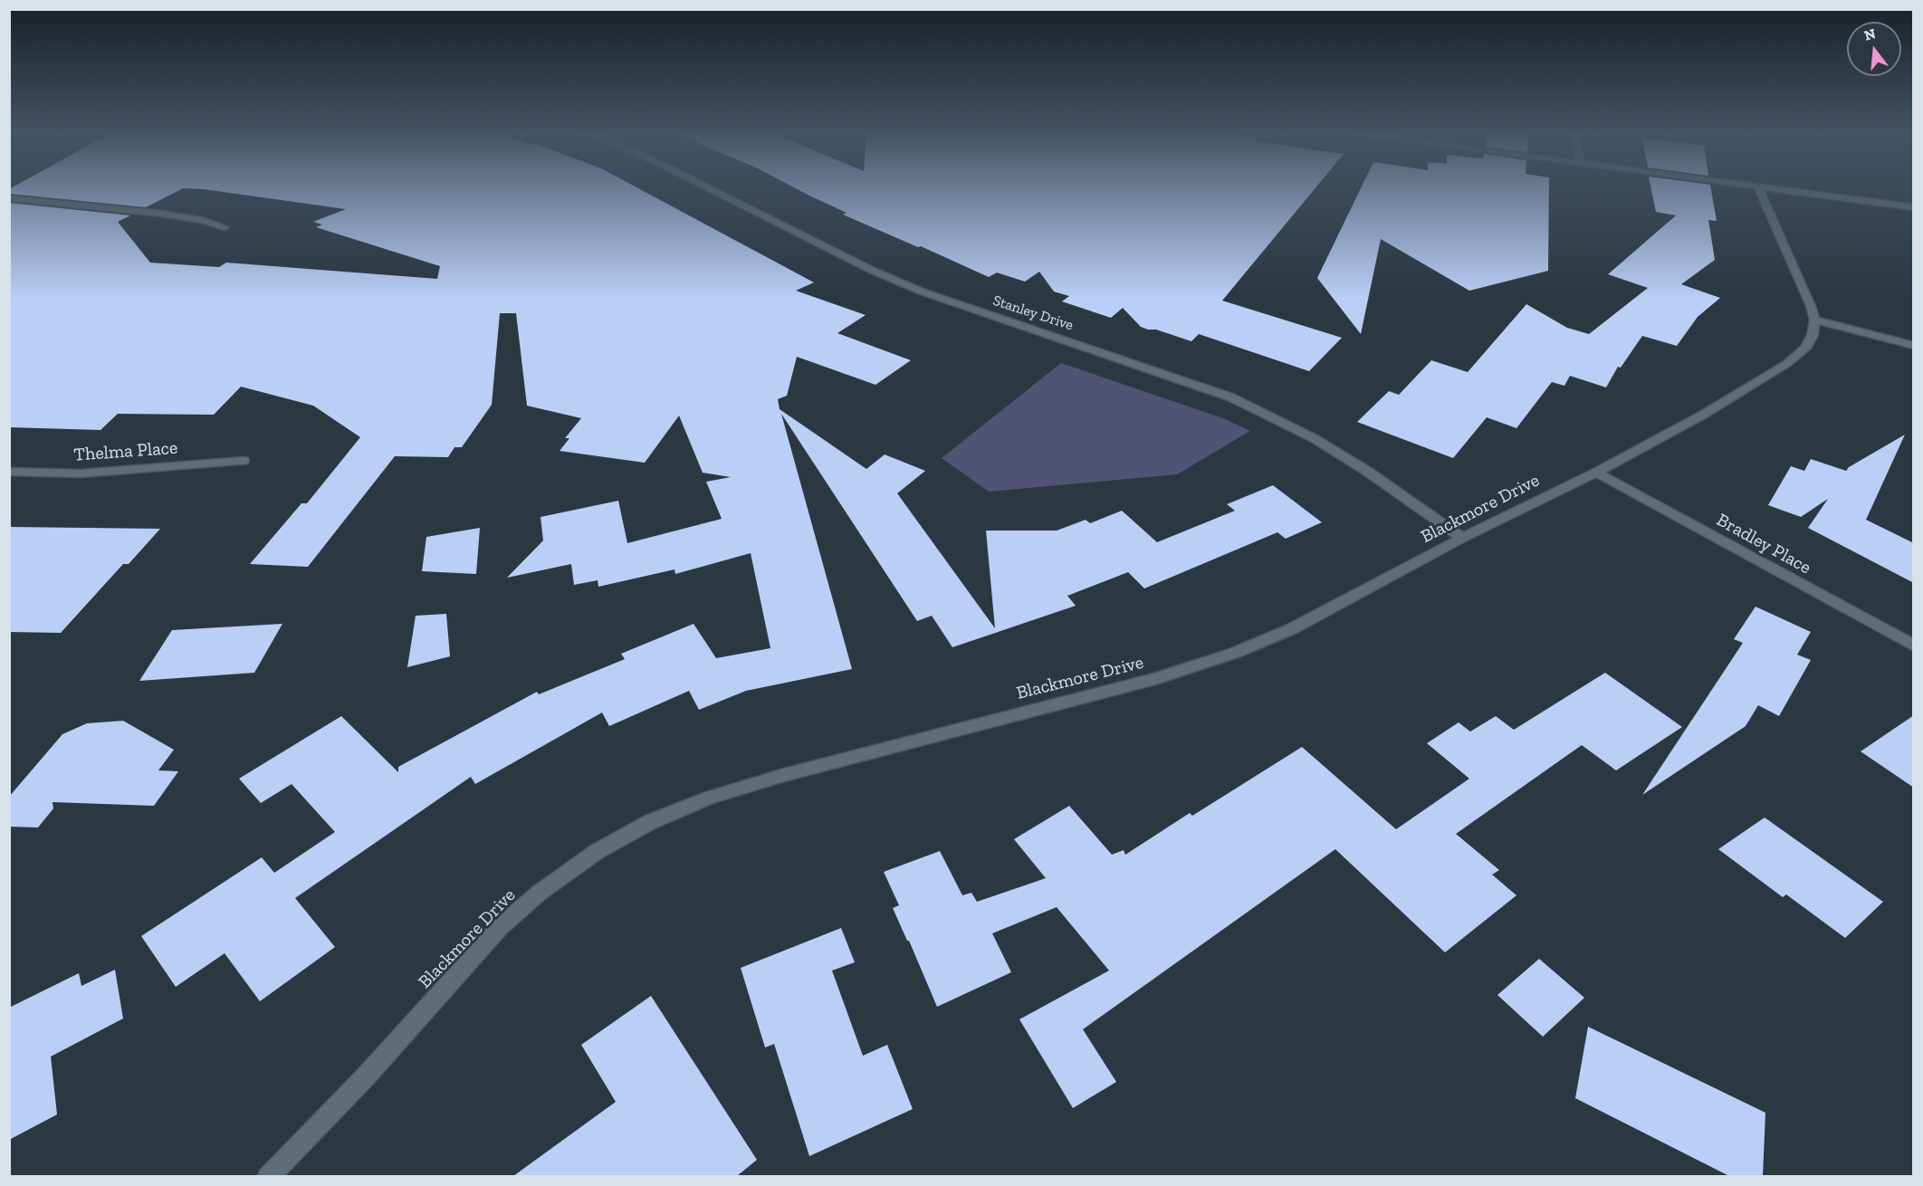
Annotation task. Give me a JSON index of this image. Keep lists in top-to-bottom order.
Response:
{
  "streets": {
    "street": [
      "Stanley Drive",
      "Thelma Place",
      "Blackmore Drive",
      "Bradley Place"
    ]
  },
  "crossings": [
    ["Stanley Drive", "Blackmore Drive"],
    ["Blackmore Drive", "Bradley Place"]
  ],
  "north": "top"
}
